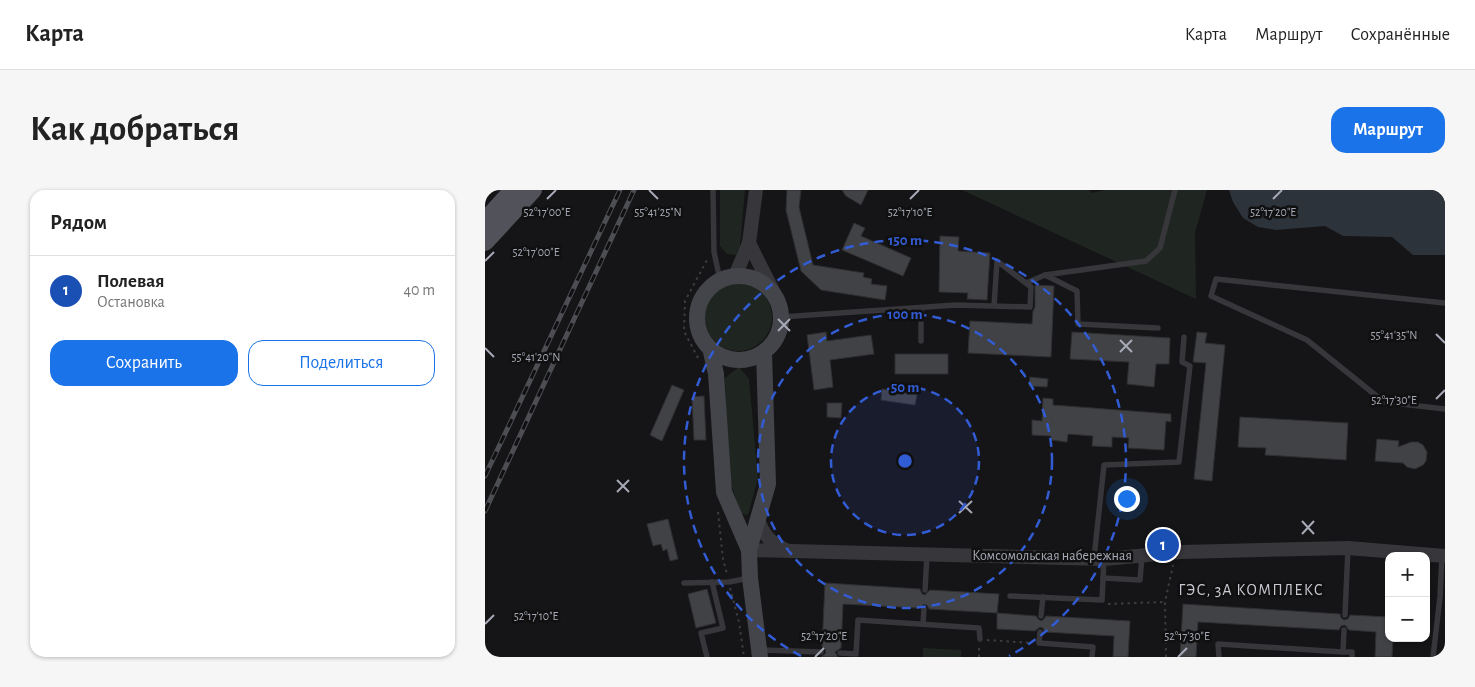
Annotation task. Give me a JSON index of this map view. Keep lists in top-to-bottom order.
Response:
{
  "streets": {
    "street": ["Комсомольская набережная"]
  },
  "districts": ["ГЭС, 3А КОМПЛЕКС"],
  "page": {
    "header": "Карта",
    "nav": ["Карта", "Маршрут", "Сохранённые"],
    "buttons": [
      "Маршрут",
      ["Сохранить", "Поделиться"]
    ],
    "title": "Как добраться",
    "heading": "Рядом",
    "list": [
      {
        "mark": "1",
        "name": "Полевая",
        "note": "Остановка",
        "value": "40 m"
      }
    ],
    "pins": "1",
    "map_buttons": ["+", "−"]
  },
  "coordinates": [
    "52°17'00\"E",
    "55°41'25\"N",
    "52°17'10\"E",
    "52°17'20\"E",
    "55°41'35\"N",
    "55°41'20\"N",
    "52°17'30\"E"
  ],
  "rings": ["150 m", "100 m", "50 m"]
}
